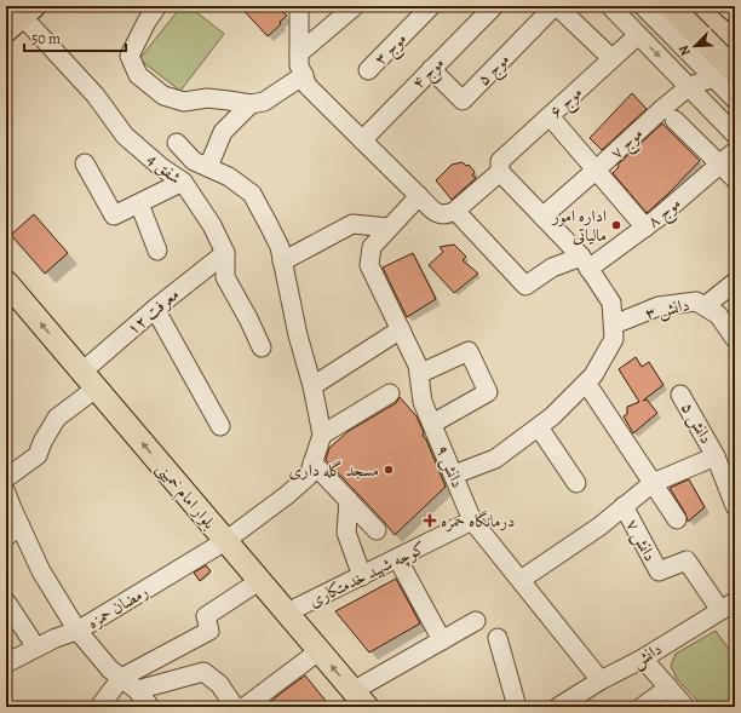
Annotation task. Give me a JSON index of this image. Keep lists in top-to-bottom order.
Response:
{
  "streets": {
    "main road": ["بلوار امام خمینی"],
    "street": [
      "موج ۳",
      "موج ۵",
      "موج ۴",
      "موج ۶",
      "موج ۷",
      "شفق 4",
      "موج ۸",
      "دانش ۳",
      "معرفت ۱۲",
      "دانش ۵",
      "دانش ۹",
      "دانش ۷",
      "کوچه شهید خدمتکاری",
      "رمضان حمزه",
      "دانش"
    ]
  },
  "crossings": [
    ["موج ۵", "موج ۴"],
    ["شفق 4", "معرفت ۱۲"],
    ["معرفت ۱۲", "بلوار امام خمینی"],
    ["دانش ۹", "کوچه شهید خدمتکاری"],
    ["دانش ۹", "دانش"],
    ["بلوار امام خمینی", "کوچه شهید خدمتکاری"],
    ["بلوار امام خمینی", "رمضان حمزه"],
    ["دانش ۷", "دانش"]
  ],
  "one_way": ["بلوار امام خمینی"],
  "places": {
    "other": ["اداره امور مالیاتی", "مسجد گله داری"],
    "health": ["درمانگاه حمزه"]
  },
  "scale_bar": "50 m",
  "north": "bottom left"
}
